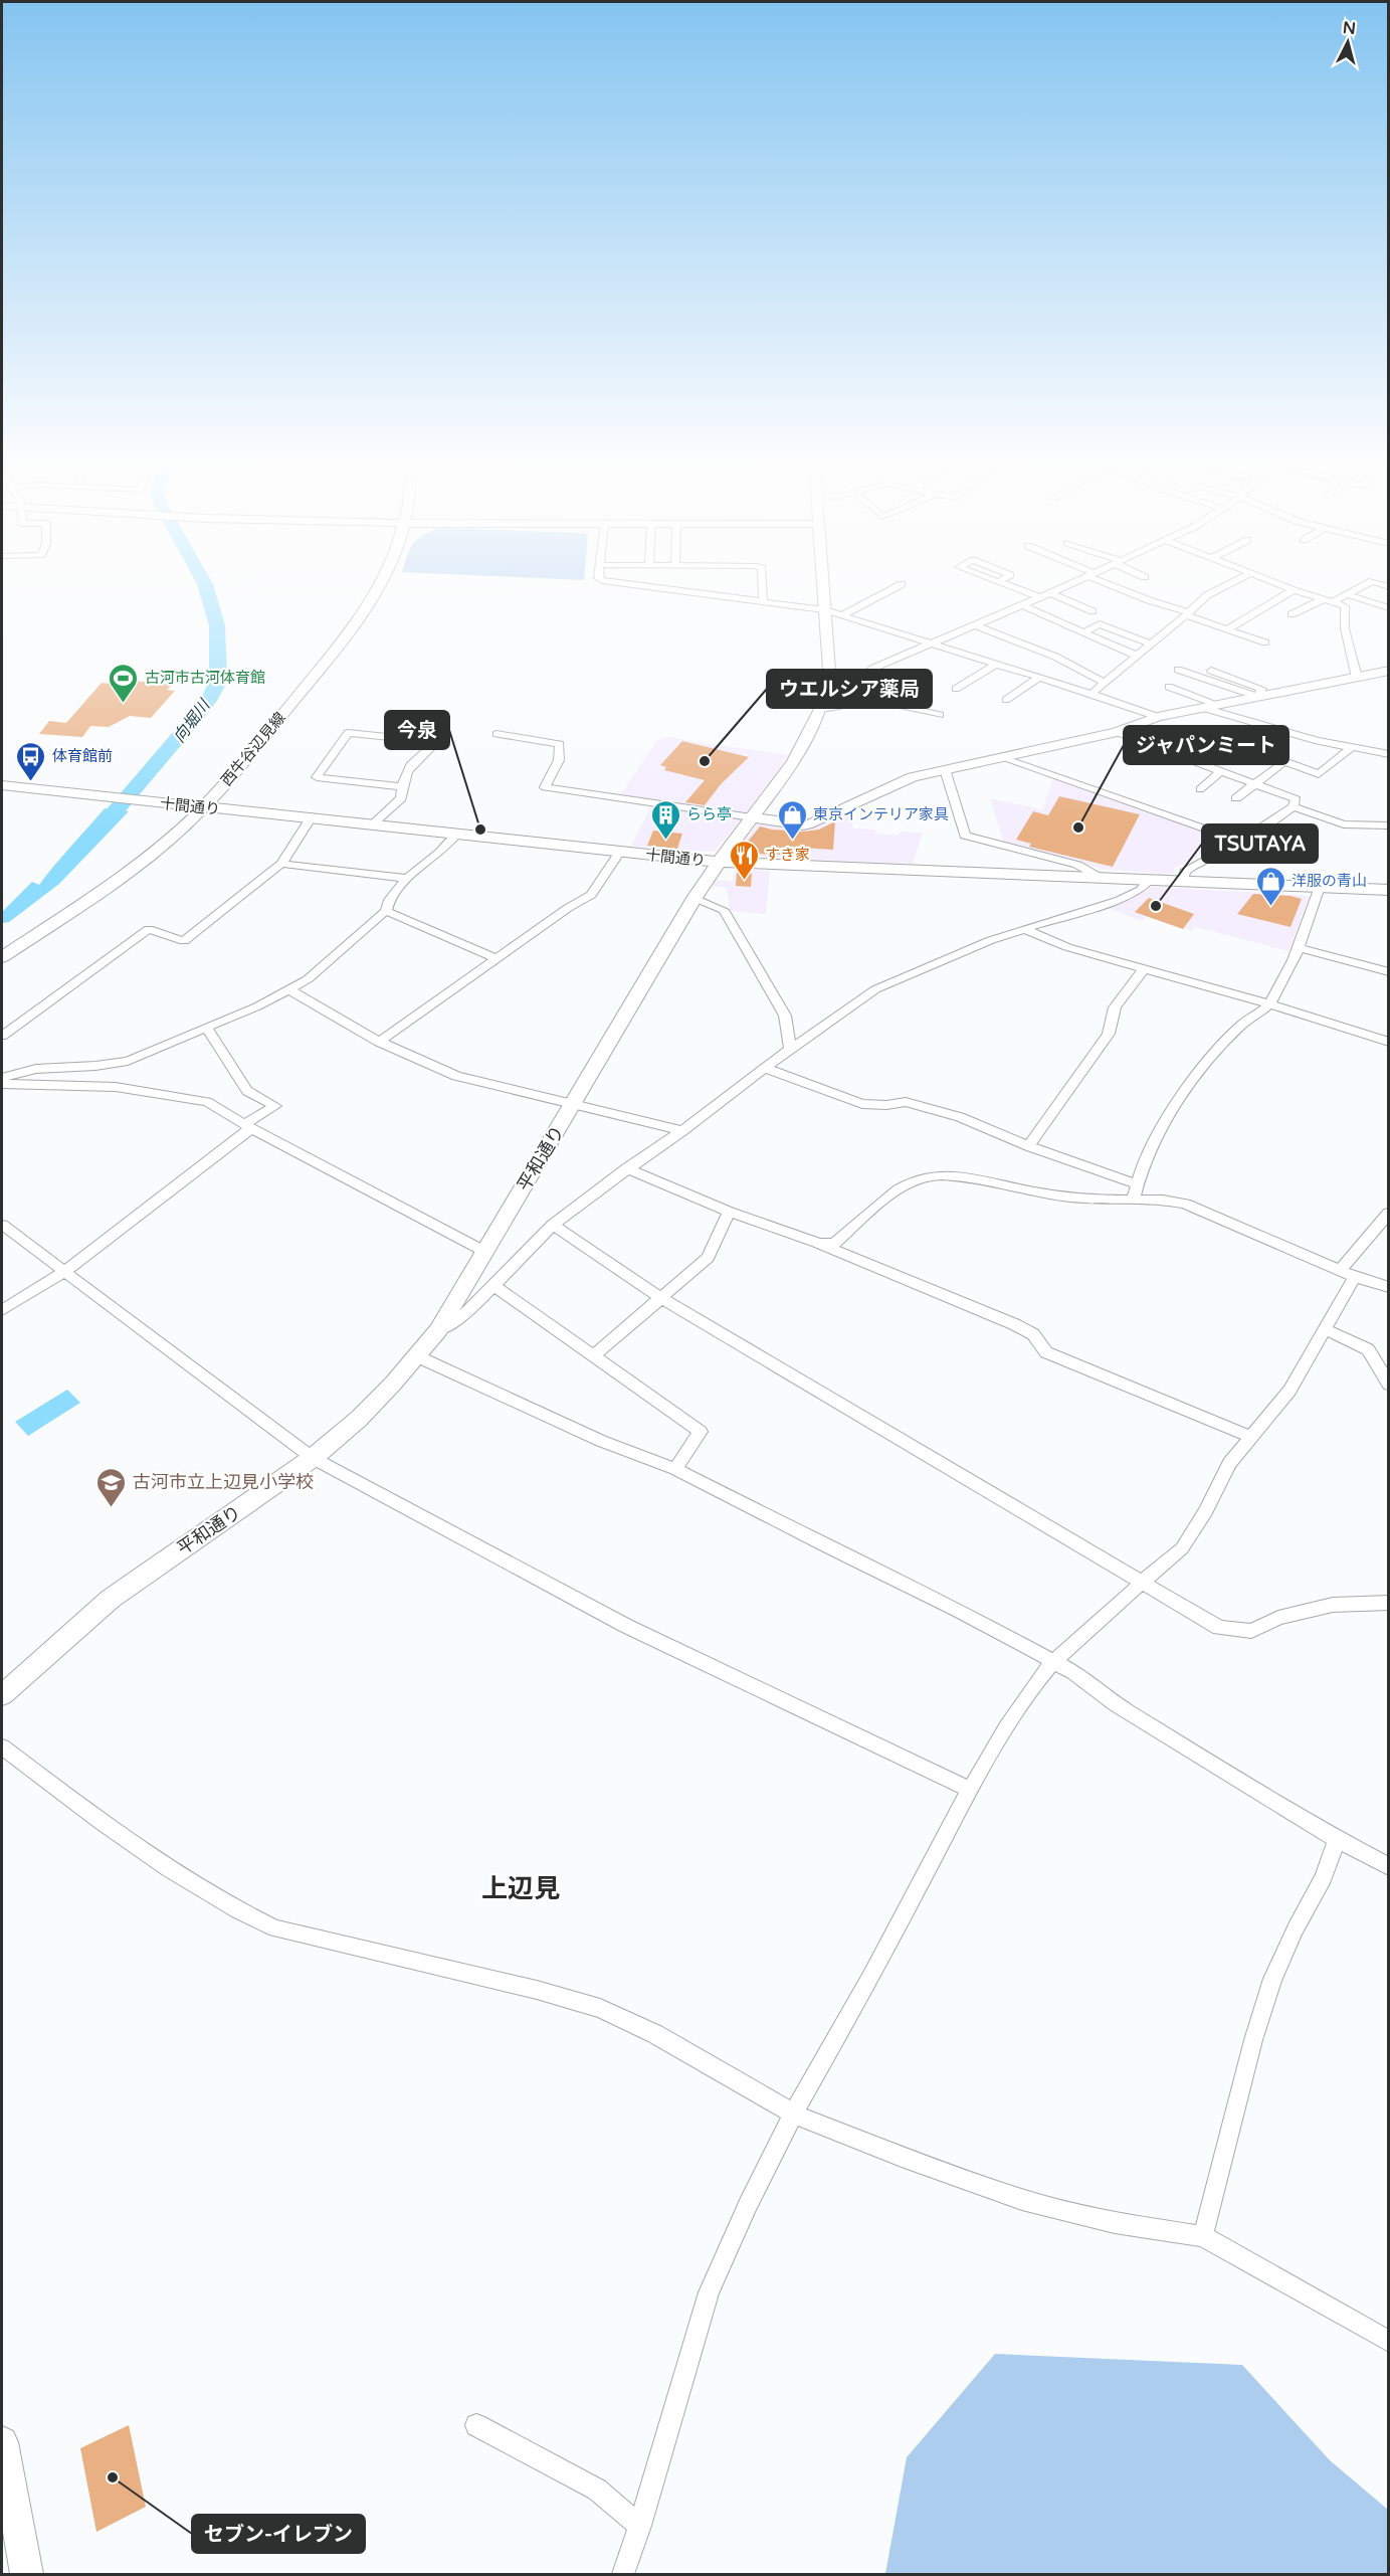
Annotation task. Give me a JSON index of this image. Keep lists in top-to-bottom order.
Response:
{
  "streets": {
    "street": ["西牛谷辺見線", "十間通り", "平和通り"]
  },
  "crossings": [
    ["西牛谷辺見線", "十間通り"],
    ["十間通り", "平和通り"]
  ],
  "districts": ["上辺見"],
  "water": ["向堀川"],
  "places": {
    "sports": ["古河市古河体育館"],
    "other": [
      "ウエルシア薬局",
      "ジャパンミート",
      "今泉",
      "TSUTAYA",
      "セブン-イレブン"
    ],
    "bus stop": ["体育館前"],
    "building": ["らら亭"],
    "shop": ["東京インテリア家具", "洋服の青山"],
    "restaurant": ["すき家"],
    "school or university": ["古河市立上辺見小学校"]
  },
  "north": "top"
}
